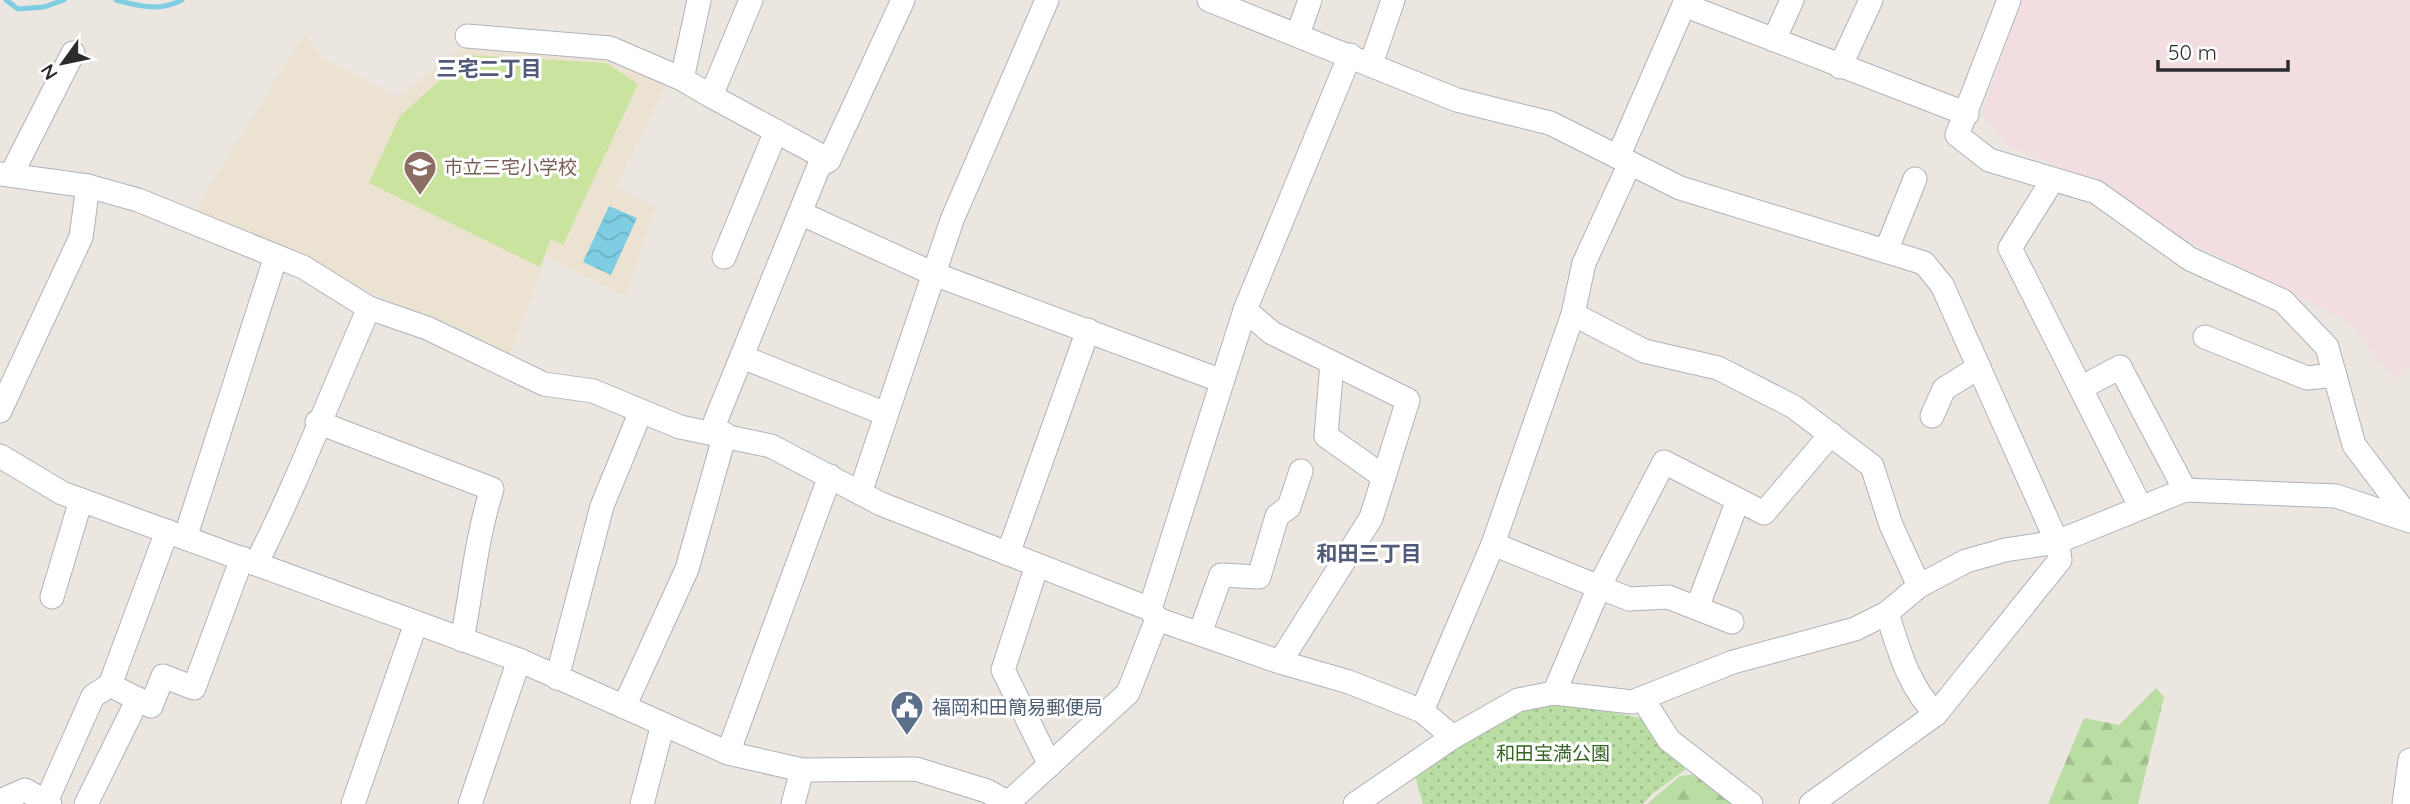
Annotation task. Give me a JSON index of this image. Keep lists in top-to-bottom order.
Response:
{
  "districts": ["三宅二丁目", "和田三丁目"],
  "parks": ["和田宝満公園"],
  "places": {
    "school or university": ["市立三宅小学校"],
    "public building": ["福岡和田簡易郵便局"]
  },
  "scale_bar": "50 m",
  "north": "bottom left"
}
